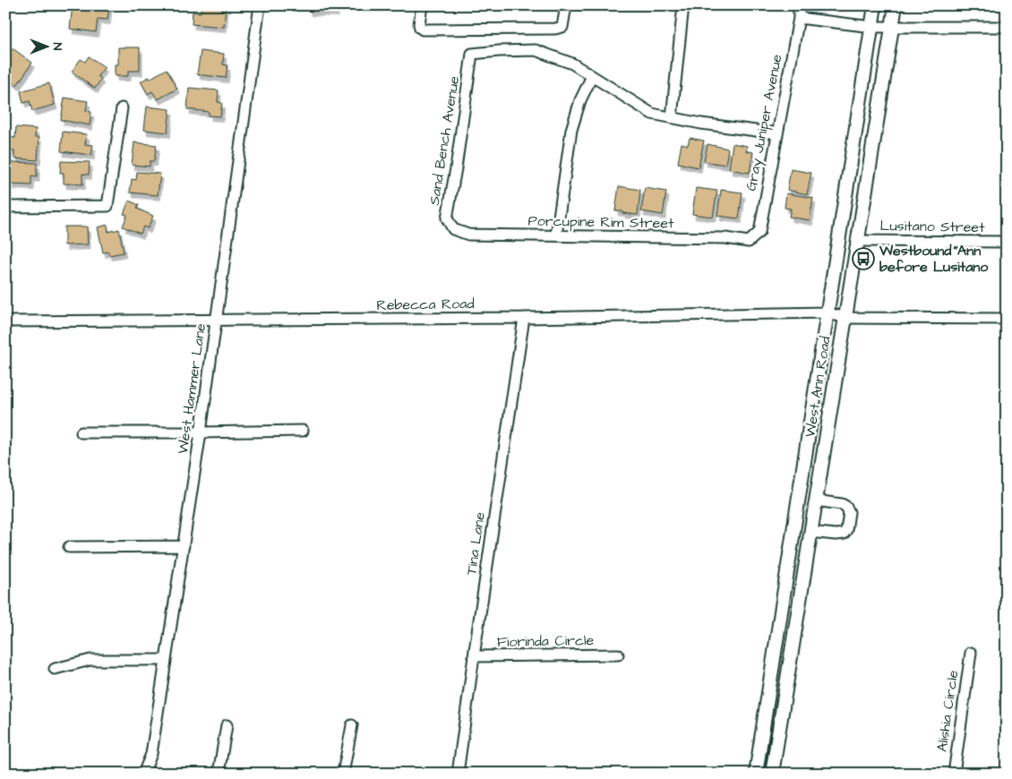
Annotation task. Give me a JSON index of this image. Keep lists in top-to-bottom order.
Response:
{
  "streets": {
    "main road": ["West Ann Road"],
    "street": [
      "Gray Juniper Avenue",
      "Sand Bench Avenue",
      "Porcupine Rim Street",
      "Lusitano Street",
      "Rebecca Road",
      "West Hammer Lane",
      "Tina Lane",
      "Fiorinda Circle",
      "Alishia Circle"
    ]
  },
  "crossings": [
    ["Gray Juniper Avenue", "Porcupine Rim Street"],
    ["Sand Bench Avenue", "Porcupine Rim Street"],
    ["Lusitano Street", "West Ann Road"],
    ["Rebecca Road", "West Ann Road"],
    ["Rebecca Road", "West Hammer Lane"],
    ["Rebecca Road", "Tina Lane"],
    ["Tina Lane", "Fiorinda Circle"]
  ],
  "places": {
    "bus stop": ["Westbound Ann before Lusitano"]
  },
  "north": "right"
}
